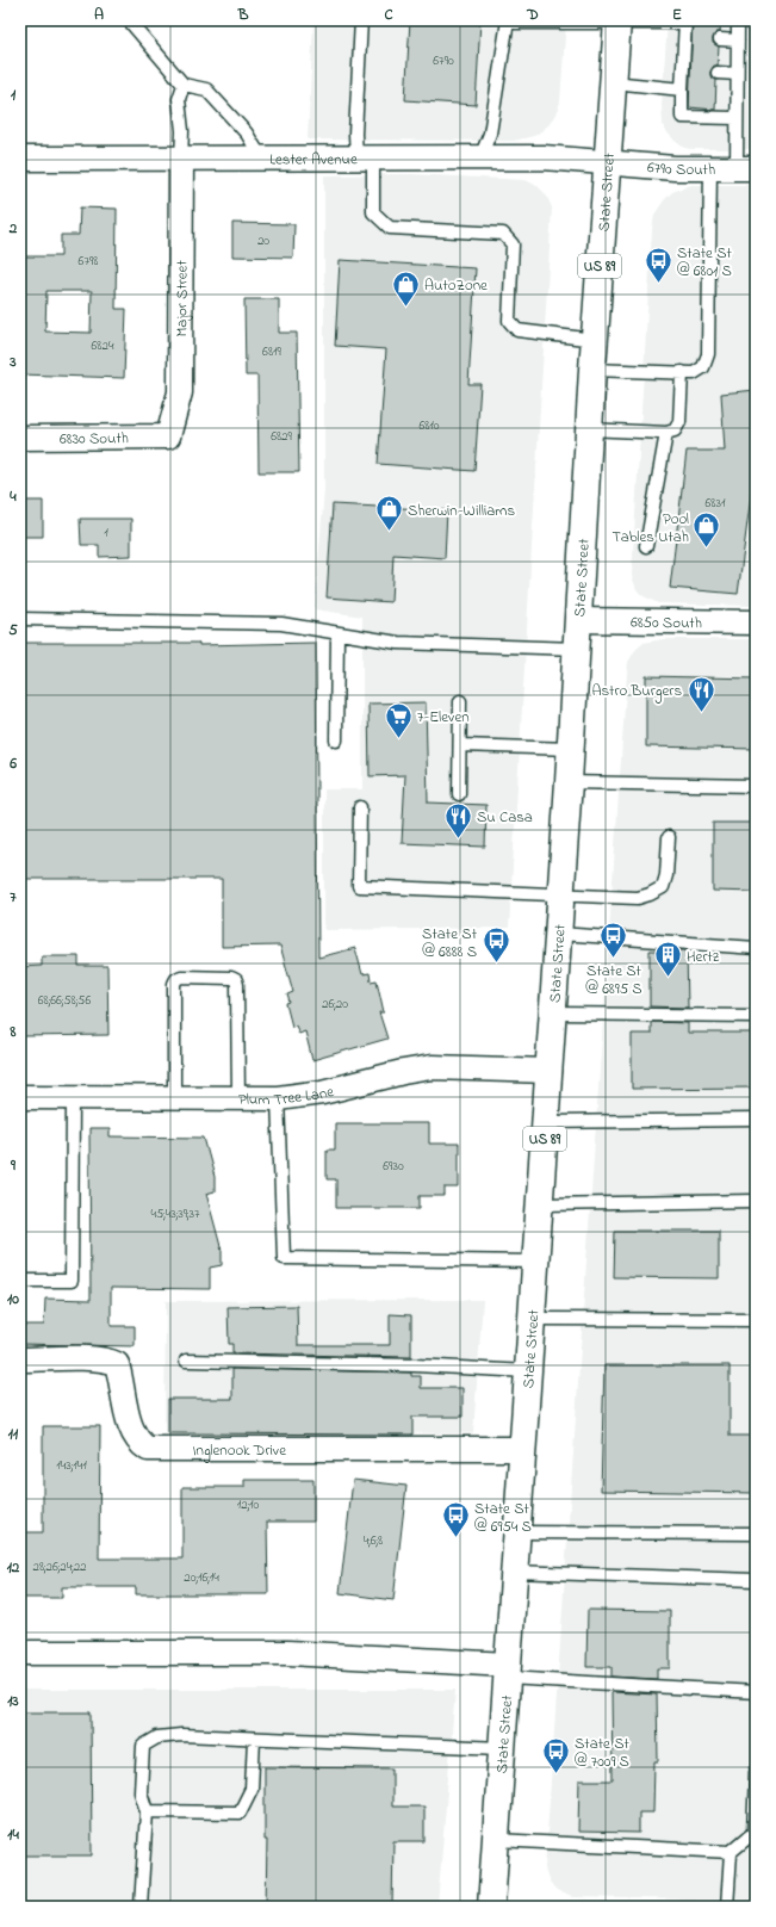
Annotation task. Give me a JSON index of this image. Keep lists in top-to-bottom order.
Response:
{
  "streets": {
    "main road": ["State Street", "US 89"],
    "street": [
      "Lester Avenue",
      "6790 South",
      "Major Street",
      "6830 South",
      "6850 South",
      "Plum Tree Lane",
      "Inglenook Drive"
    ]
  },
  "crossings": [
    ["Lester Avenue", "6790 South"],
    ["Lester Avenue", "State Street"],
    ["Lester Avenue", "Major Street"],
    ["6790 South", "State Street"],
    ["State Street", "6850 South"],
    ["State Street", "Plum Tree Lane"],
    ["State Street", "Inglenook Drive"],
    ["Major Street", "6830 South"]
  ],
  "places": {
    "bus stop": [
      "State St @ 6801 S",
      "State St @ 6895 S",
      "State St @ 6888 S",
      "State St @ 6954 S",
      "State St @ 7009 S"
    ],
    "shop": ["AutoZone", "Sherwin-Williams", "Pool Tables Utah"],
    "restaurant": ["Astro Burgers", "Su Casa"],
    "supermarket": ["7-Eleven"],
    "building": ["Hertz"]
  },
  "house_numbers": [
    "6790",
    "20",
    "6798",
    "6824",
    "6819",
    "6810",
    "6829",
    "6831",
    "1",
    "68;66;58;56",
    "26;20",
    "6930",
    "45;43;39;37",
    "143;141",
    "12;10",
    "4;6;8",
    "28;26;24;22",
    "20;16;14"
  ],
  "grid": {
    "columns": [
      "A",
      "B",
      "C",
      "D",
      "E"
    ],
    "rows": [
      "1",
      "2",
      "3",
      "4",
      "5",
      "6",
      "7",
      "8",
      "9",
      "10",
      "11",
      "12",
      "13",
      "14"
    ]
  }
}
